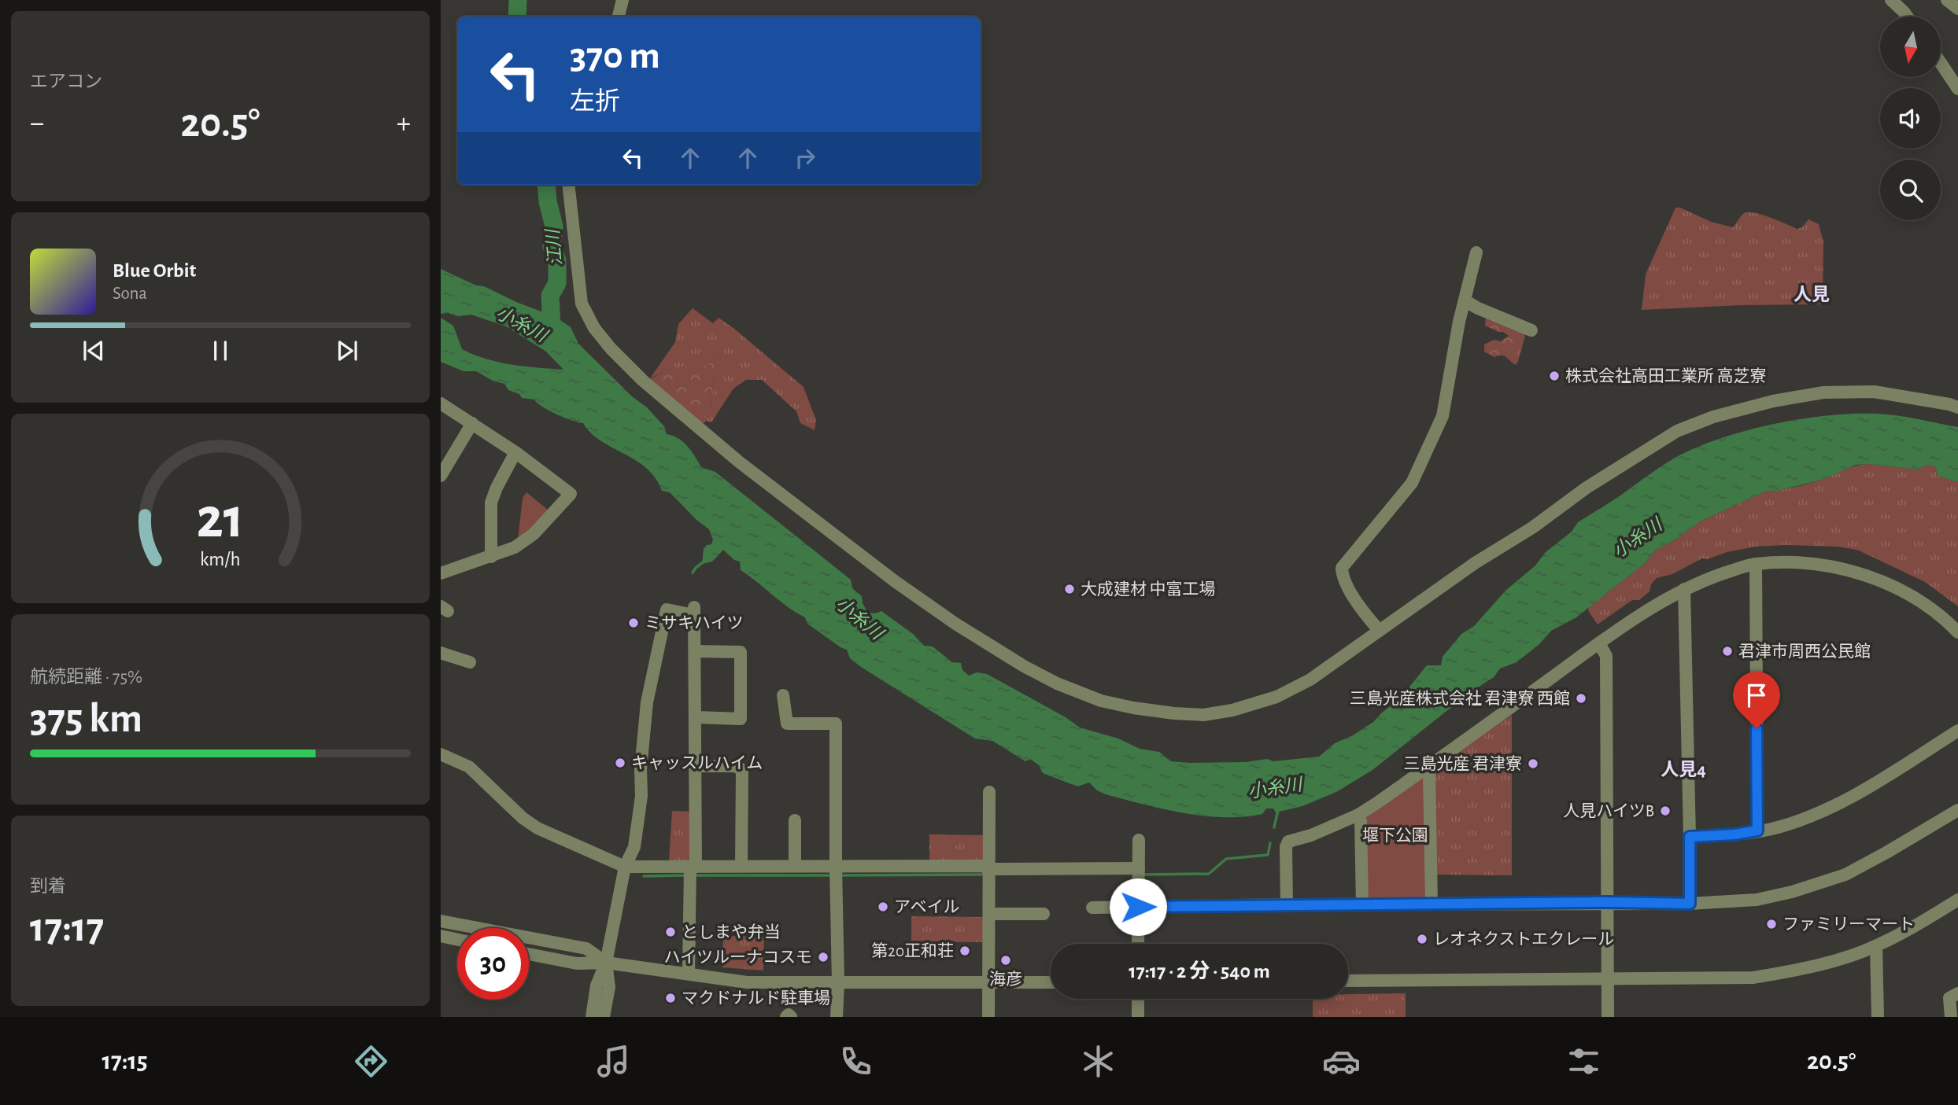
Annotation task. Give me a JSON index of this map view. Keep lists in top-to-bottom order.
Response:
{
  "districts": ["人見", "人見4"],
  "water": ["江川", "小糸川"],
  "parks": ["堰下公園"],
  "places": [
    "株式会社高田工業所 高芝寮",
    "大成建材 中富工場",
    "ミサキハイツ",
    "君津市周西公民館",
    "三島光産株式会社 君津寮 西館",
    "キャッスルハイム",
    "三島光産 君津寮",
    "人見ハイツB",
    "アベイル",
    "ファミリーマート",
    "としまや弁当",
    "レオネクストエクレール",
    "第20正和荘",
    "ハイツルーナコスモ",
    "海彦",
    "マクドナルド駐車場"
  ],
  "north": "bottom",
  "page": {
    "tile": [
      "エアコン",
      ["航続距離 · 75%", "375 km"],
      ["到着", "17:17"]
    ],
    "turn": ["370 m", "左折"],
    "heat": ["−", "20.5°", "+"],
    "song": ["Blue Orbit", "Sona"],
    "limit": "30",
    "trip": "17:17 · 2 分 · 540 m",
    "tabs": ["17:15", "20.5°"],
    "gauge": ["21", "km/h"]
  }
}
